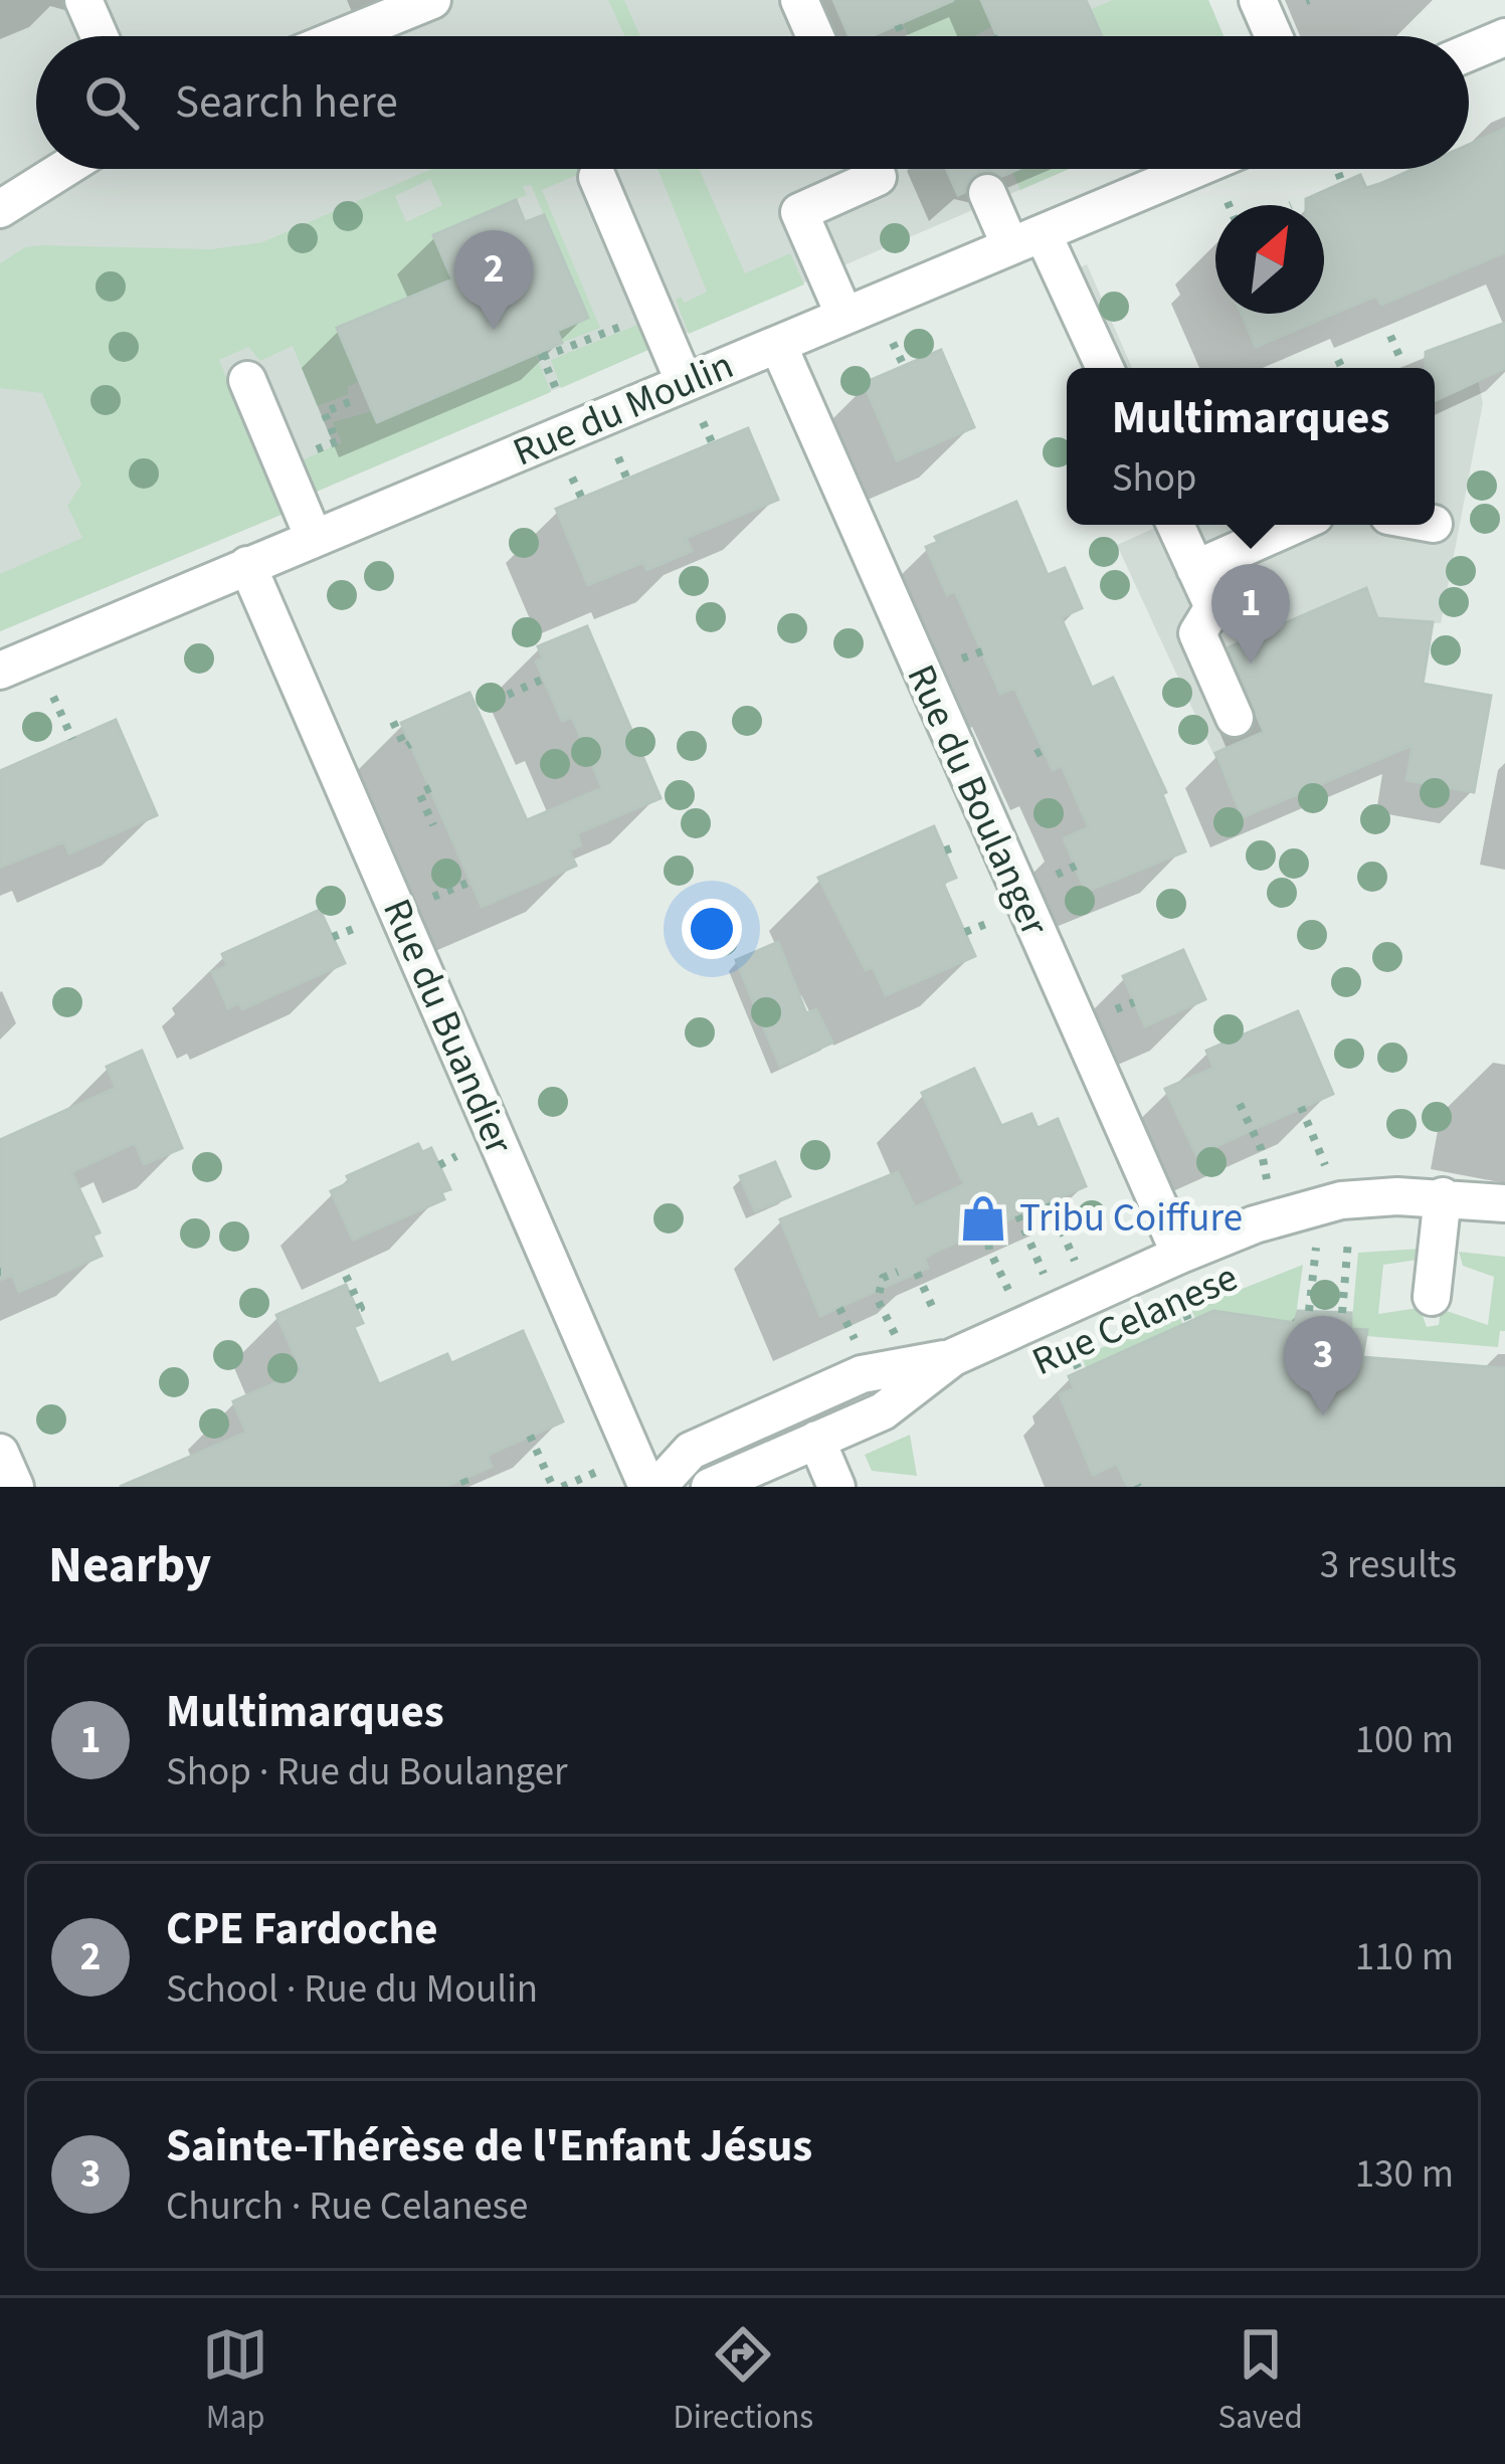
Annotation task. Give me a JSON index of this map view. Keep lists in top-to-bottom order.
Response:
{
  "streets": {
    "street": [
      "Rue du Moulin",
      "Rue du Boulanger",
      "Rue du Buandier",
      "Rue Celanese"
    ]
  },
  "crossings": [
    ["Rue du Moulin", "Rue du Boulanger"],
    ["Rue du Moulin", "Rue du Buandier"],
    ["Rue du Boulanger", "Rue Celanese"]
  ],
  "places": {
    "shop": ["Tribu Coiffure"]
  },
  "north": "top right",
  "page": {
    "search": "Search here",
    "pins": ["2", "1", "3"],
    "popup": ["Multimarques", "Shop"],
    "heading": ["Nearby", "3 results"],
    "list": [
      {
        "mark": "1",
        "name": "Multimarques",
        "note": "Shop · Rue du Boulanger",
        "value": "100 m"
      },
      {
        "mark": "2",
        "name": "CPE Fardoche",
        "note": "School · Rue du Moulin",
        "value": "110 m"
      },
      {
        "mark": "3",
        "name": "Sainte-Thérèse de l'Enfant Jésus",
        "note": "Church · Rue Celanese",
        "value": "130 m"
      }
    ],
    "nav": ["Map", "Directions", "Saved"]
  }
}
